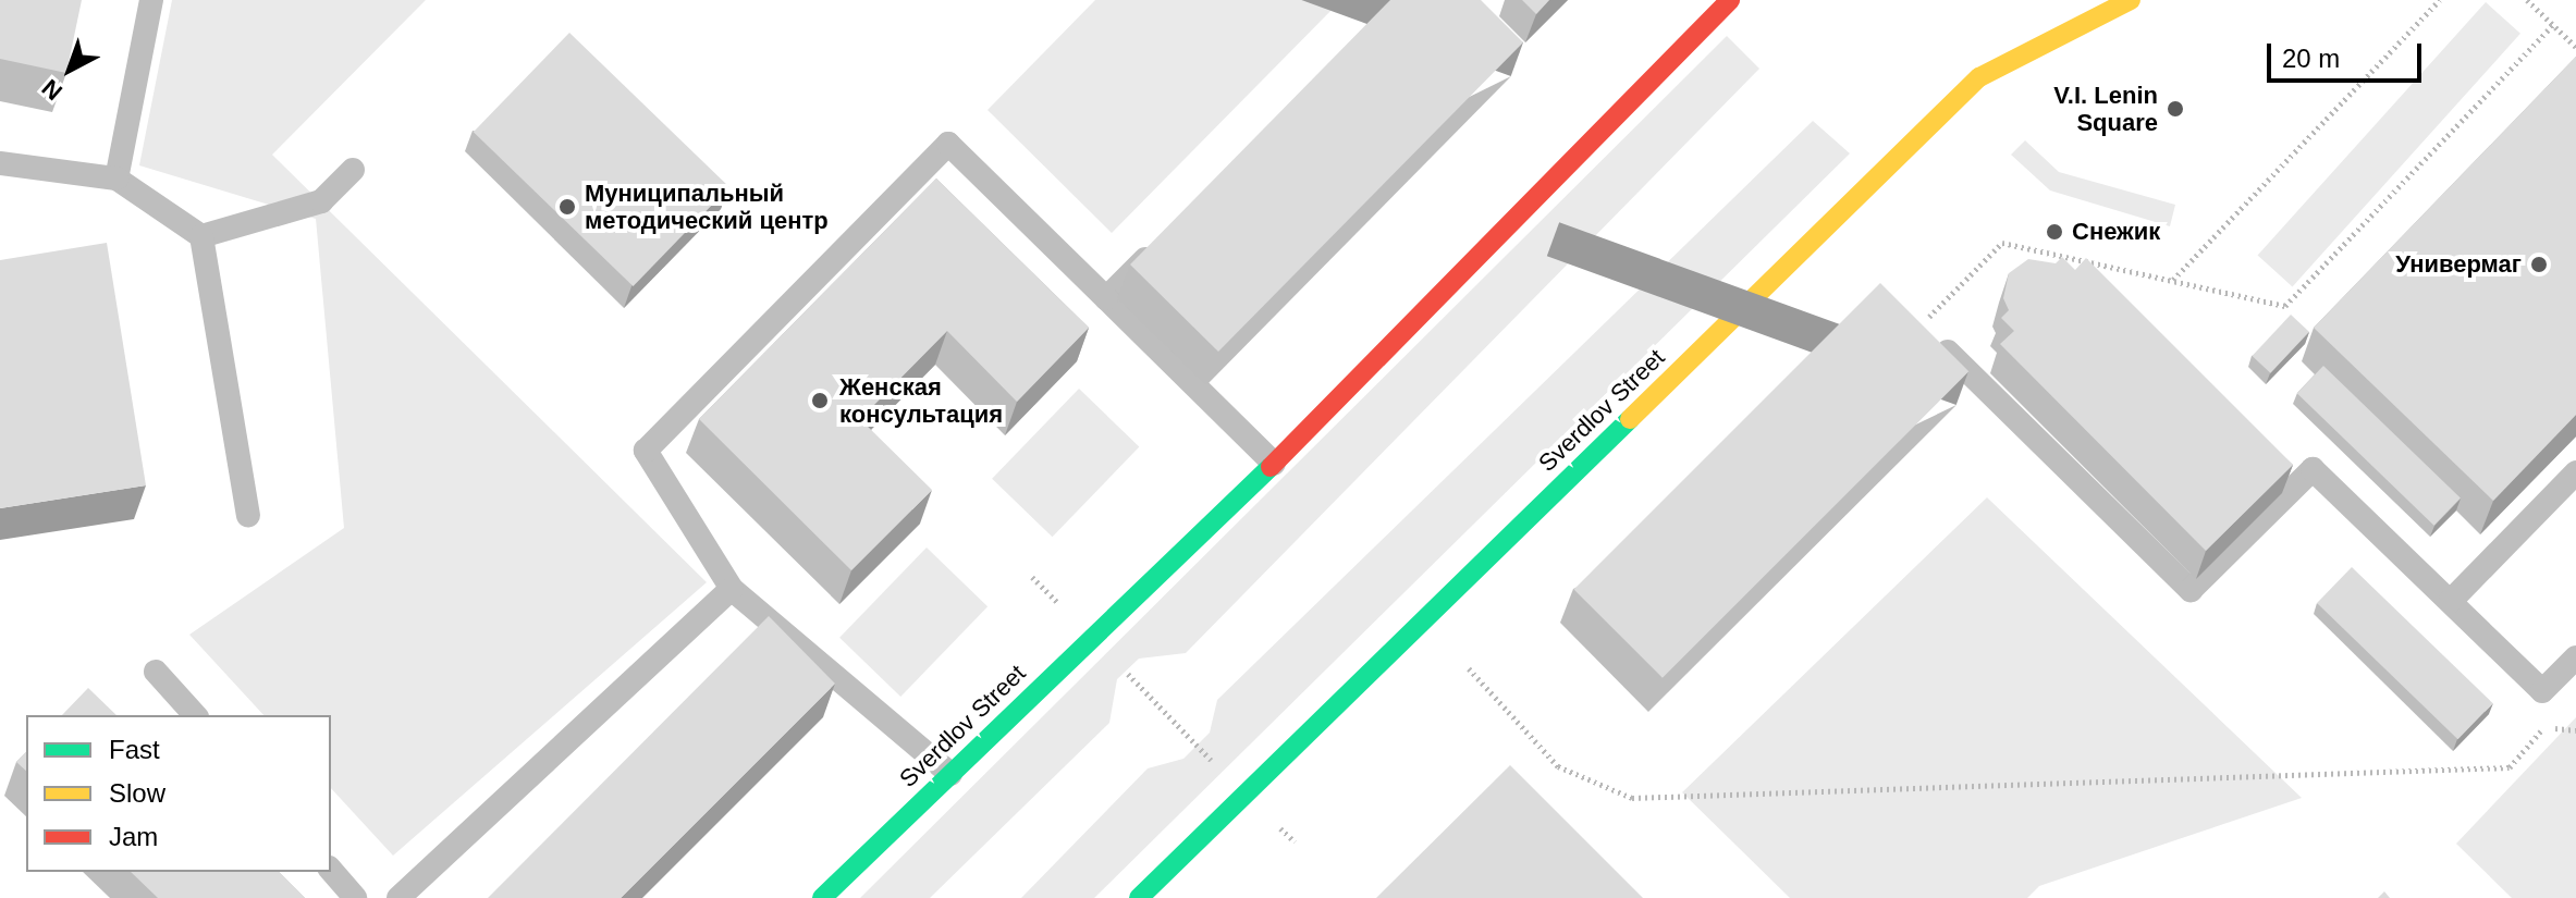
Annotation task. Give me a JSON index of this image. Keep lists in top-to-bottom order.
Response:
{
  "streets": {
    "street": ["Sverdlov Street"]
  },
  "places": [
    "V.I. Lenin Square",
    "Муниципальный методический центр",
    "Снежик",
    "Универмаг",
    "Женская консультация"
  ],
  "legend": ["Fast", "Slow", "Jam"],
  "scale_bar": "20 m",
  "north": "bottom left"
}
